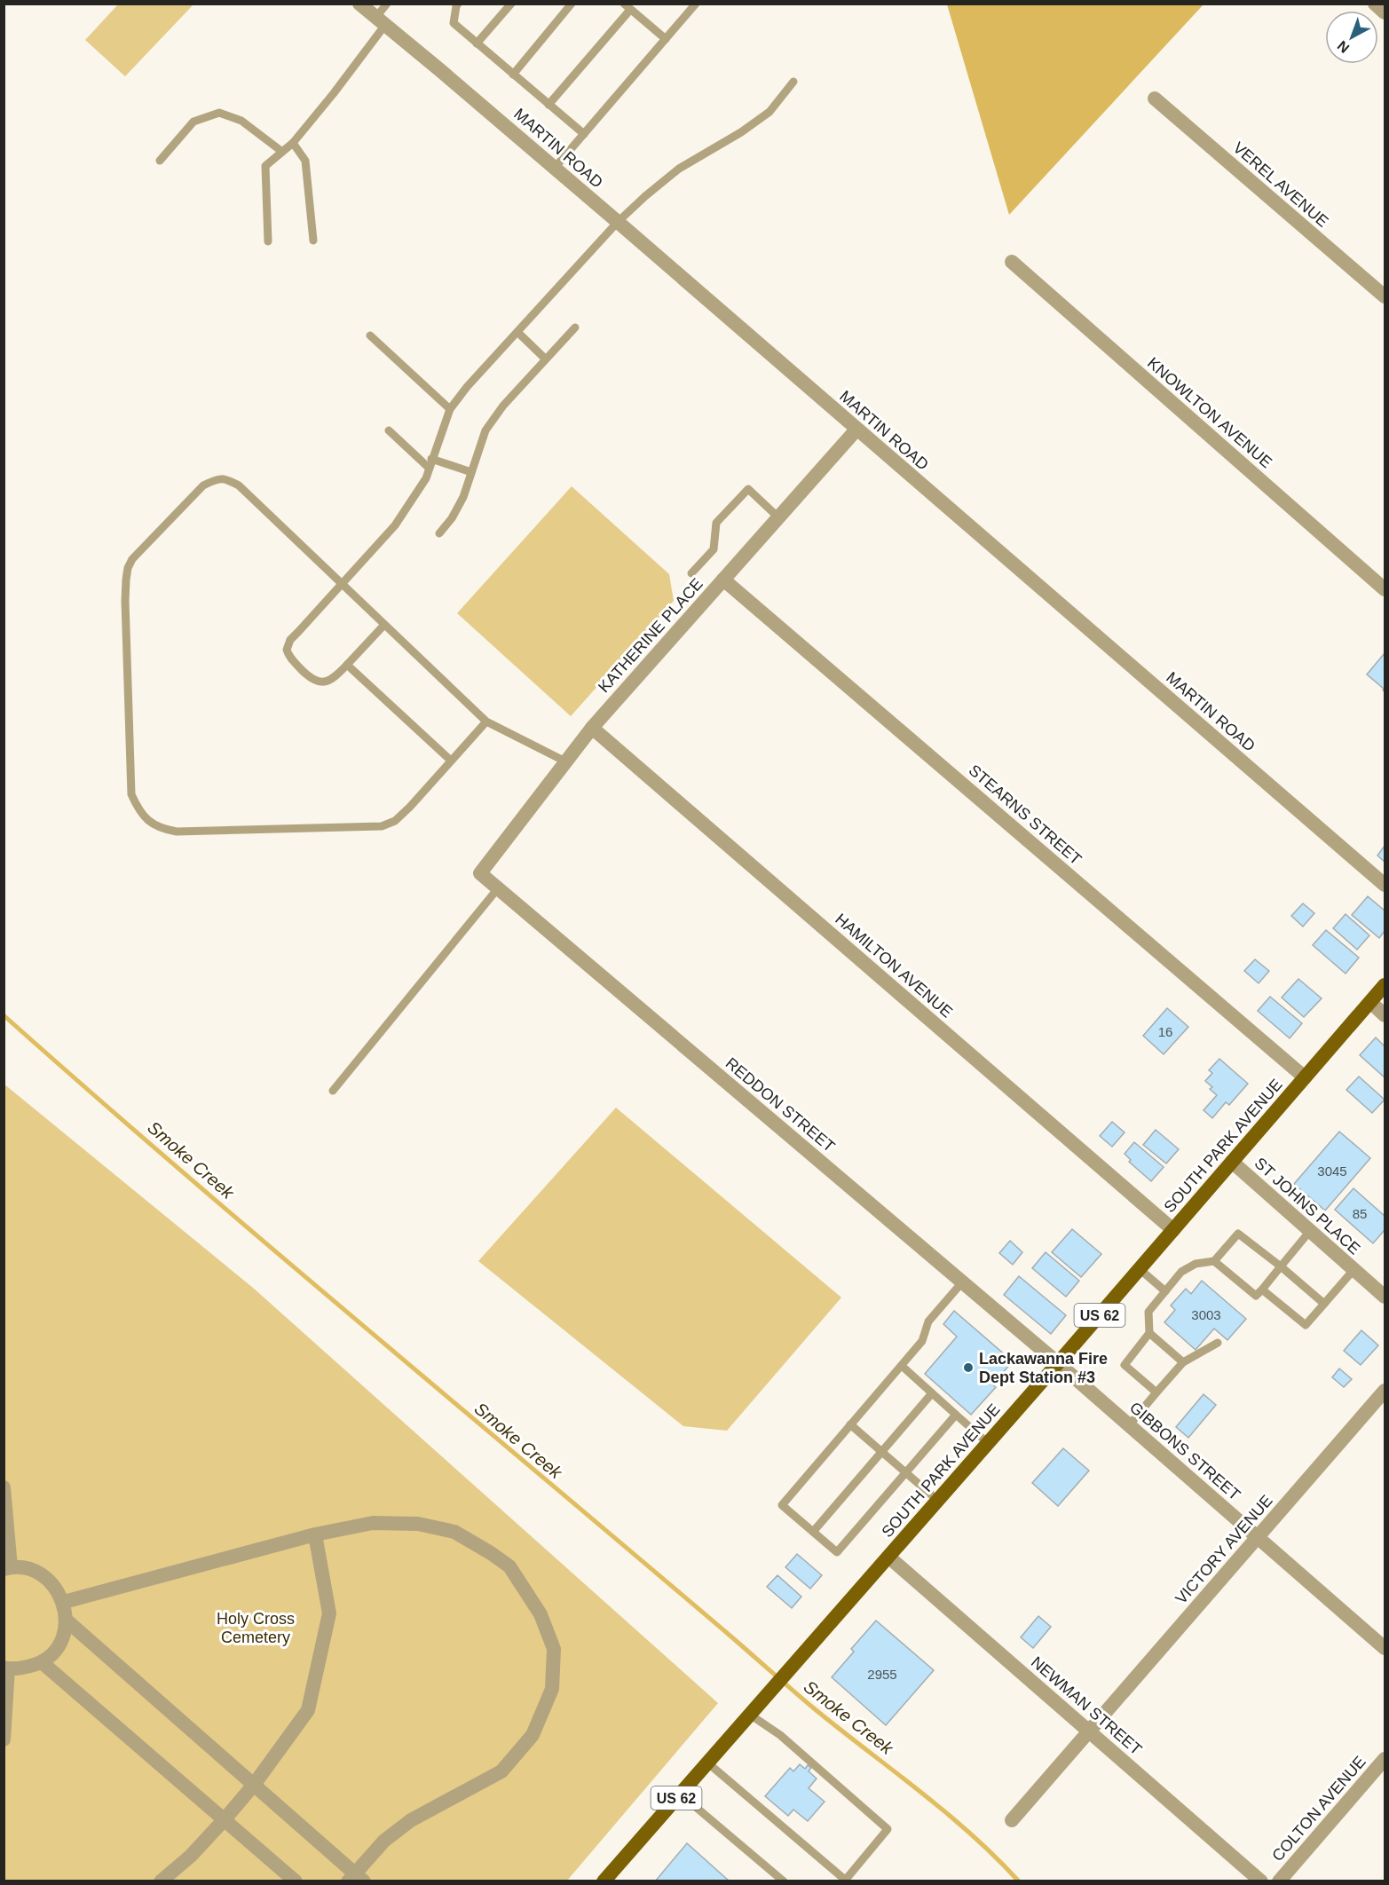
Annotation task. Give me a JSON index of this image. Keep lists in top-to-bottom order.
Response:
{
  "streets": {
    "main road": ["SOUTH PARK AVENUE", "US 62"],
    "street": [
      "MARTIN ROAD",
      "VEREL AVENUE",
      "KNOWLTON AVENUE",
      "KATHERINE PLACE",
      "STEARNS STREET",
      "HAMILTON AVENUE",
      "REDDON STREET",
      "ST JOHNS PLACE",
      "GIBBONS STREET",
      "VICTORY AVENUE",
      "NEWMAN STREET",
      "COLTON AVENUE"
    ]
  },
  "crossings": [
    ["MARTIN ROAD", "KATHERINE PLACE"],
    ["KATHERINE PLACE", "STEARNS STREET"],
    ["KATHERINE PLACE", "HAMILTON AVENUE"],
    ["KATHERINE PLACE", "REDDON STREET"],
    ["STEARNS STREET", "SOUTH PARK AVENUE"],
    ["HAMILTON AVENUE", "SOUTH PARK AVENUE"],
    ["REDDON STREET", "SOUTH PARK AVENUE"],
    ["REDDON STREET", "GIBBONS STREET"],
    ["SOUTH PARK AVENUE", "ST JOHNS PLACE"],
    ["SOUTH PARK AVENUE", "GIBBONS STREET"],
    ["SOUTH PARK AVENUE", "NEWMAN STREET"],
    ["GIBBONS STREET", "VICTORY AVENUE"],
    ["VICTORY AVENUE", "NEWMAN STREET"]
  ],
  "water": ["Smoke Creek"],
  "parks": ["Holy Cross Cemetery"],
  "places": ["Lackawanna Fire Dept Station #3"],
  "house_numbers": [
    "16",
    "3045",
    "85",
    "3003",
    "2955"
  ],
  "north": "bottom left"
}
